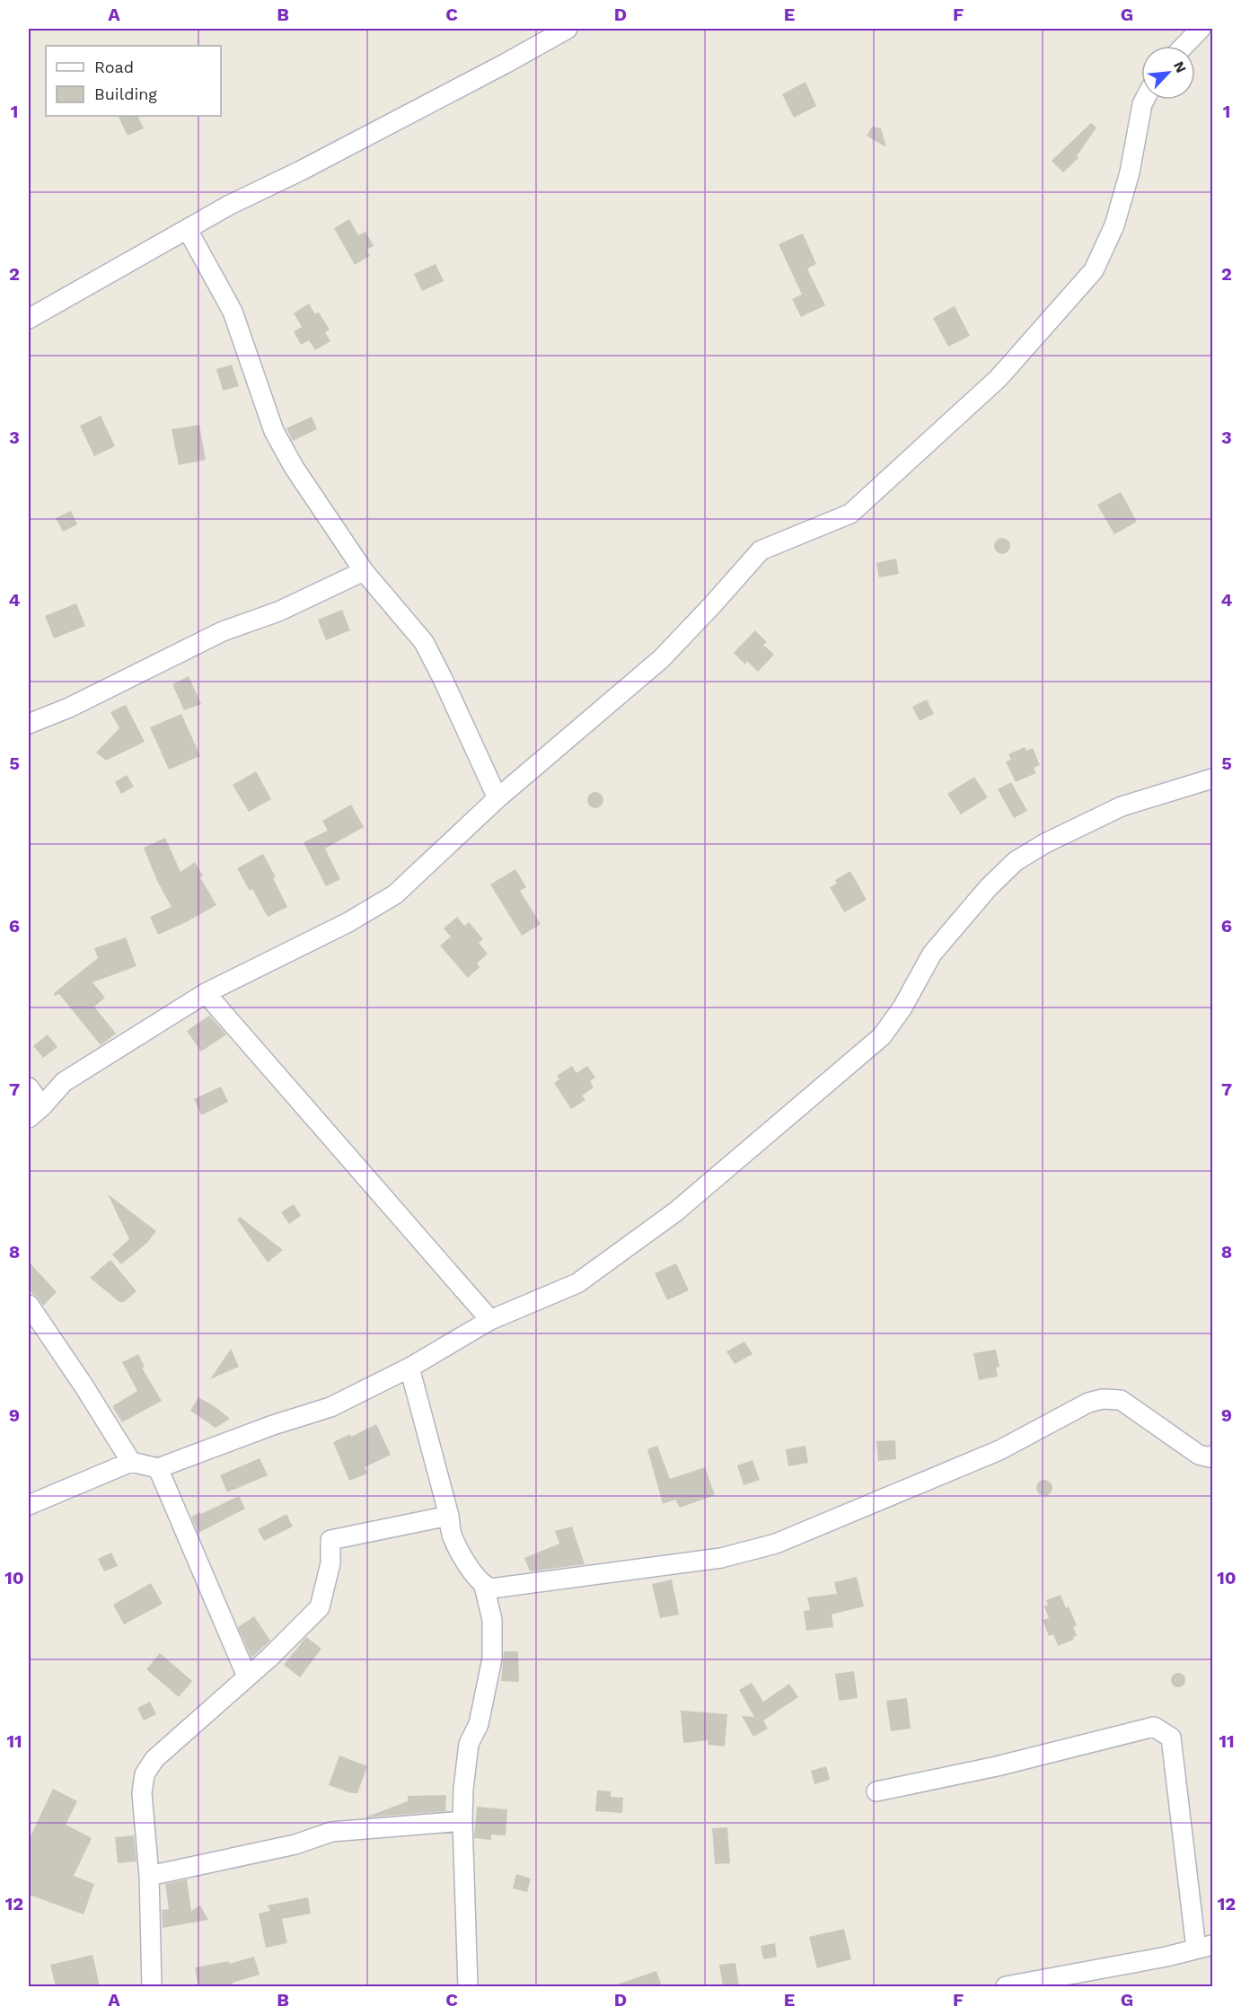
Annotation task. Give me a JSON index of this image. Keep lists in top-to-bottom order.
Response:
{
  "legend": ["Road", "Building"],
  "north": "top right",
  "grid": {
    "columns": [
      "A",
      "B",
      "C",
      "D",
      "E",
      "F",
      "G"
    ],
    "rows": [
      "1",
      "2",
      "3",
      "4",
      "5",
      "6",
      "7",
      "8",
      "9",
      "10",
      "11",
      "12"
    ]
  }
}
